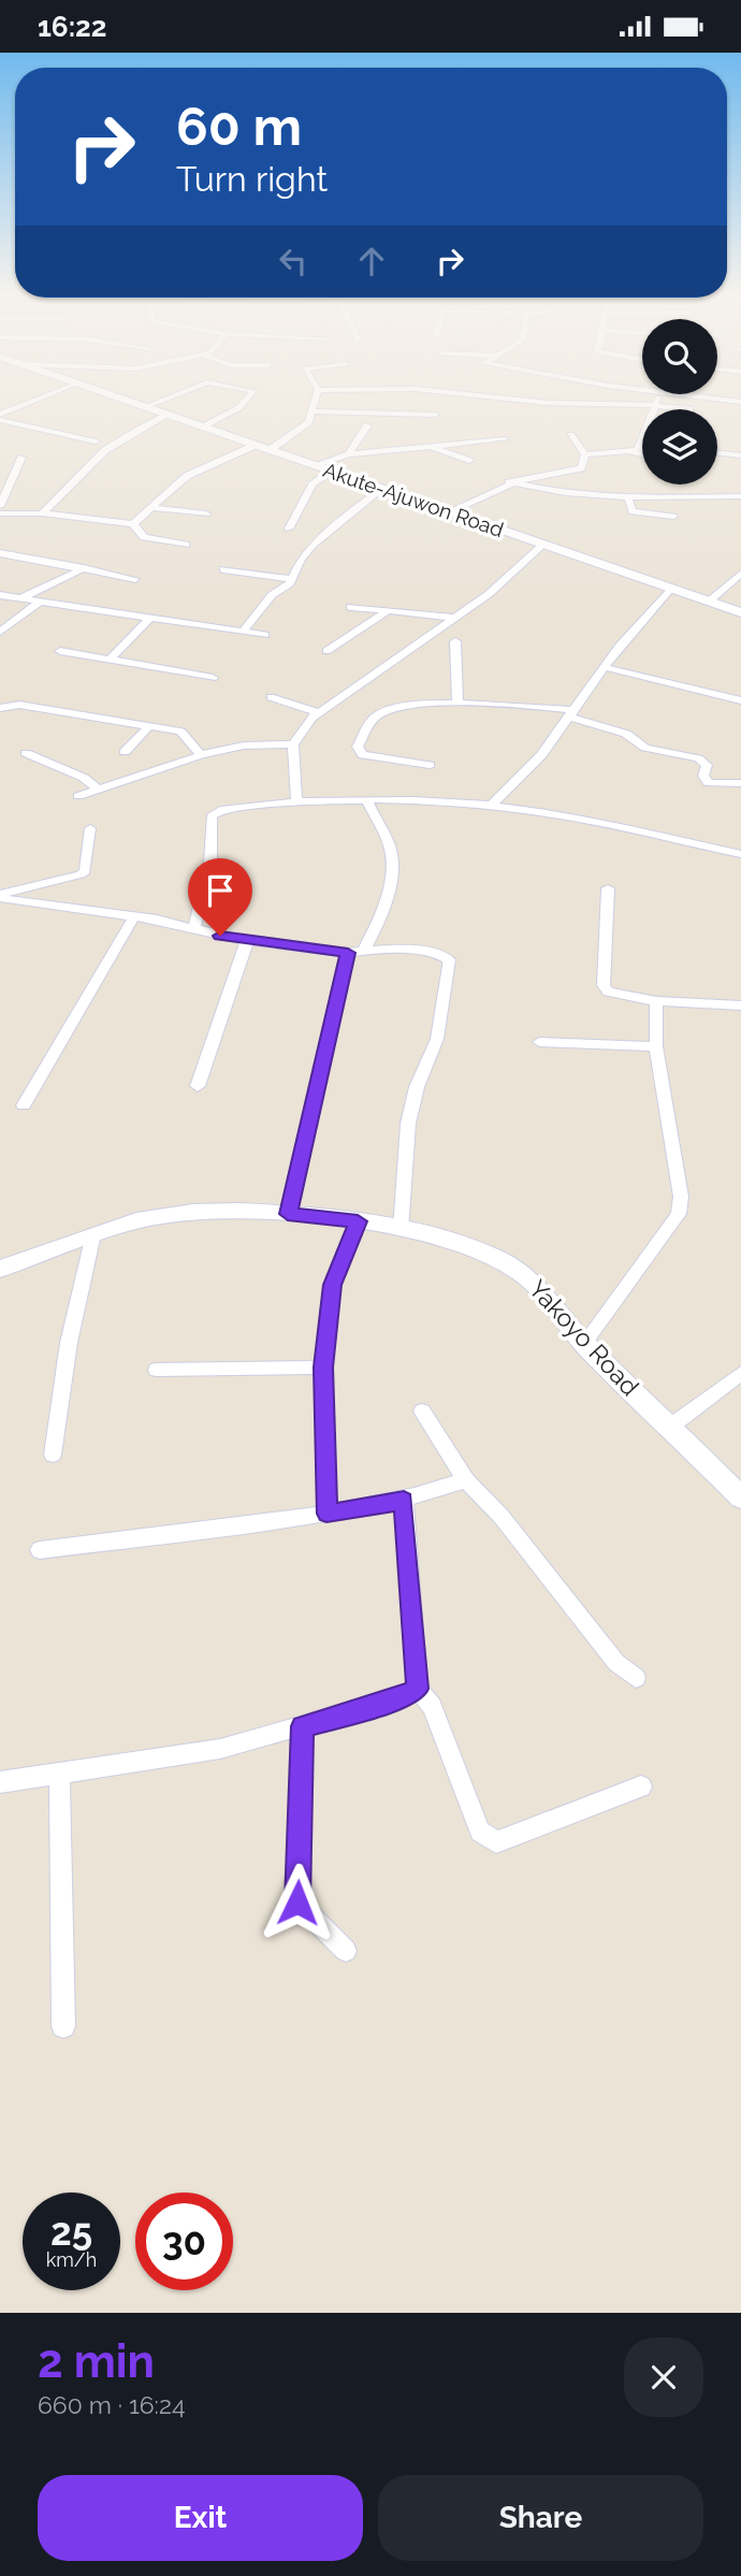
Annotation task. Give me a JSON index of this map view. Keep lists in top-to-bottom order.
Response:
{
  "streets": {
    "main road": ["Akute-Ajuwon Road", "Yakoyo Road"]
  },
  "page": {
    "status": "16:22",
    "turn": ["60 m", "Turn right"],
    "speed": "25 km/h",
    "limit": "30",
    "heading": ["2 min", "660 m · 16:24"],
    "buttons": ["Exit", "Share"]
  }
}
